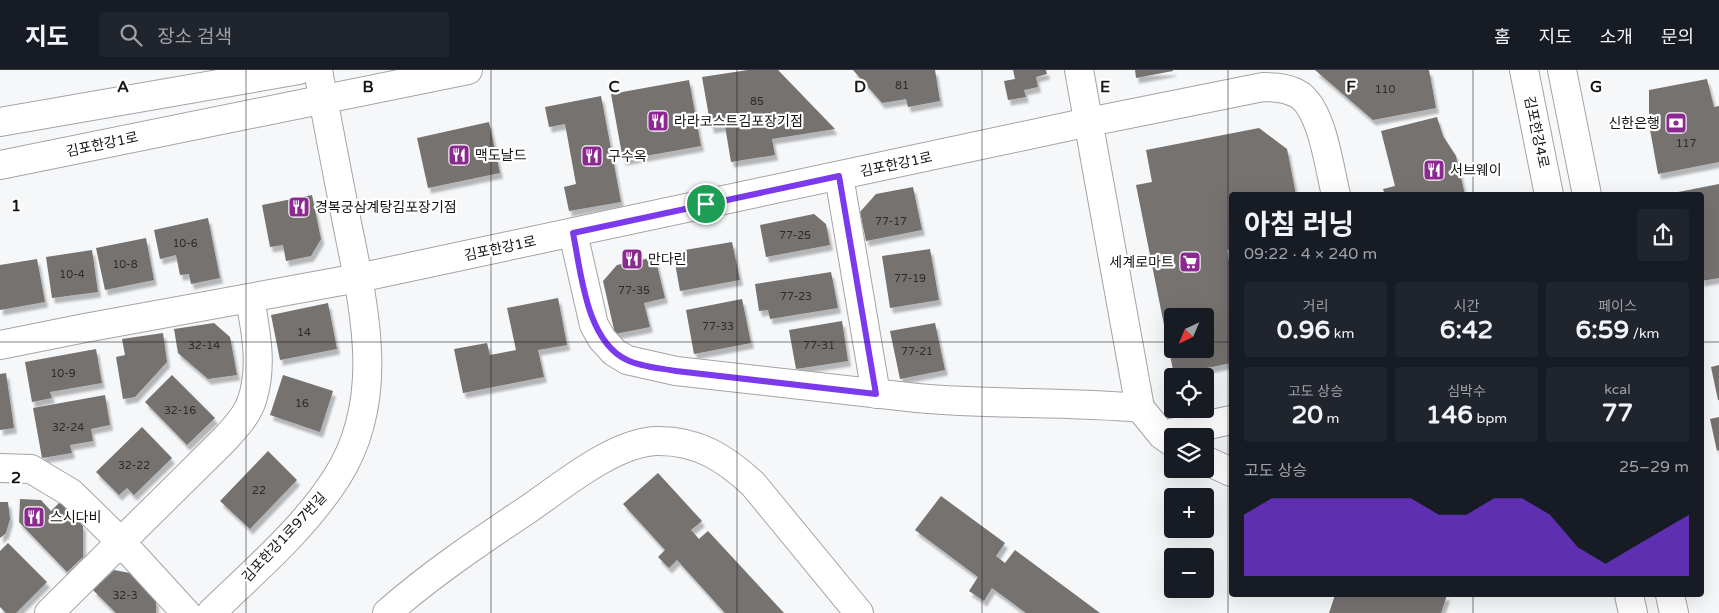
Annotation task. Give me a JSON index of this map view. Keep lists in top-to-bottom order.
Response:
{
  "streets": {
    "street": ["김포한강4로", "김포한강1로", "김포한강1로97번길"]
  },
  "crossings": [
    ["김포한강1로", "김포한강1로97번길"]
  ],
  "places": {
    "restaurant": [
      "라라코스트김포장기점",
      "맥도날드",
      "구수옥",
      "서브웨이",
      "경복궁삼계탕김포장기점",
      "만다린",
      "스시다비"
    ],
    "bank": ["신한은행"],
    "supermarket": ["세계로마트"]
  },
  "house_numbers": [
    "81",
    "110",
    "85",
    "117",
    "77-17",
    "77-25",
    "10-6",
    "10-8",
    "10-4",
    "77-19",
    "77-35",
    "77-23",
    "77-33",
    "14",
    "32-14",
    "77-31",
    "77-21",
    "10-9",
    "16",
    "32-16",
    "32-24",
    "32-22",
    "22",
    "32-3"
  ],
  "north": "bottom left",
  "page": {
    "header": "지도",
    "search": "장소 검색",
    "nav": [
      "홈",
      "지도",
      "소개",
      "문의"
    ],
    "heading": ["아침 러닝", "09:22 · 4 × 240 m"],
    "stats": [
      ["거리", "0.96 km"],
      ["시간", "6:42"],
      ["페이스", "6:59 /km"],
      ["고도 상승", "20 m"],
      ["심박수", "146 bpm"],
      ["kcal", "77"]
    ],
    "map_buttons": ["+", "−"],
    "chart": ["고도 상승", "25–29 m"]
  },
  "grid": {
    "columns": [
      "A",
      "B",
      "C",
      "D",
      "E",
      "F",
      "G"
    ],
    "rows": ["1", "2"]
  }
}
